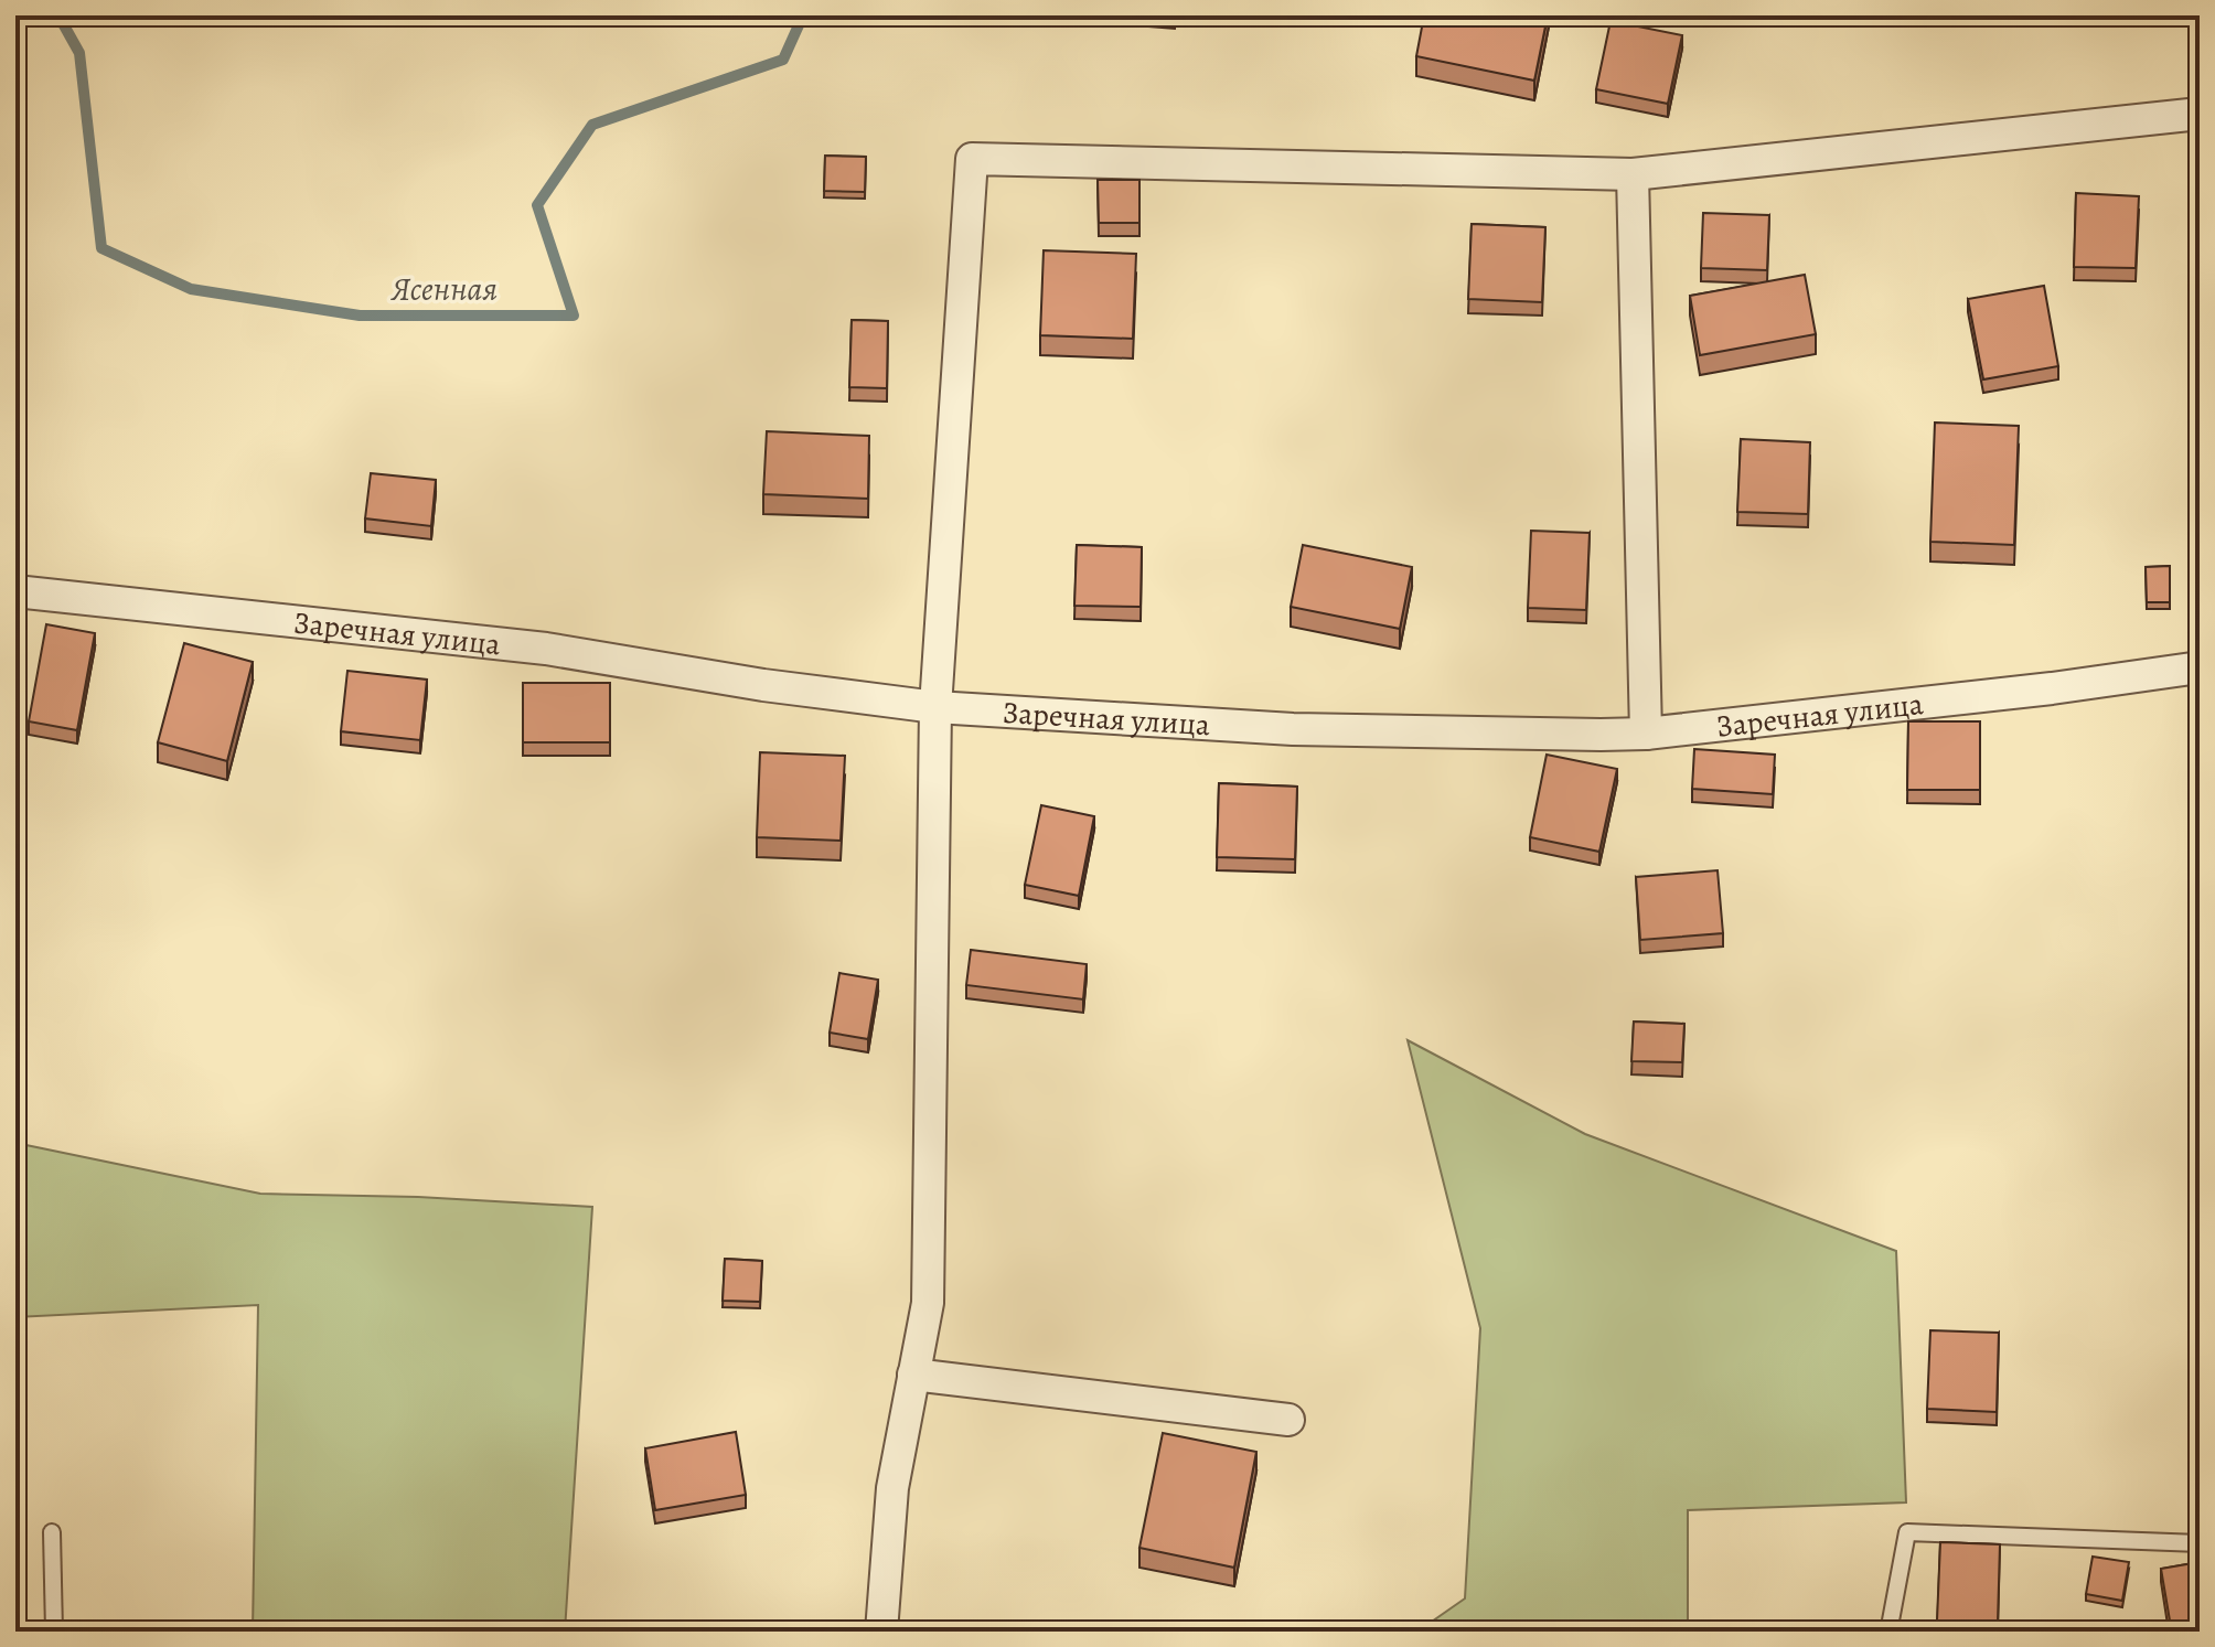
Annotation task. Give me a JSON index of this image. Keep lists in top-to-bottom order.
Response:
{
  "streets": {
    "street": ["Заречная улица"]
  },
  "water": ["Ясенная"]
}
